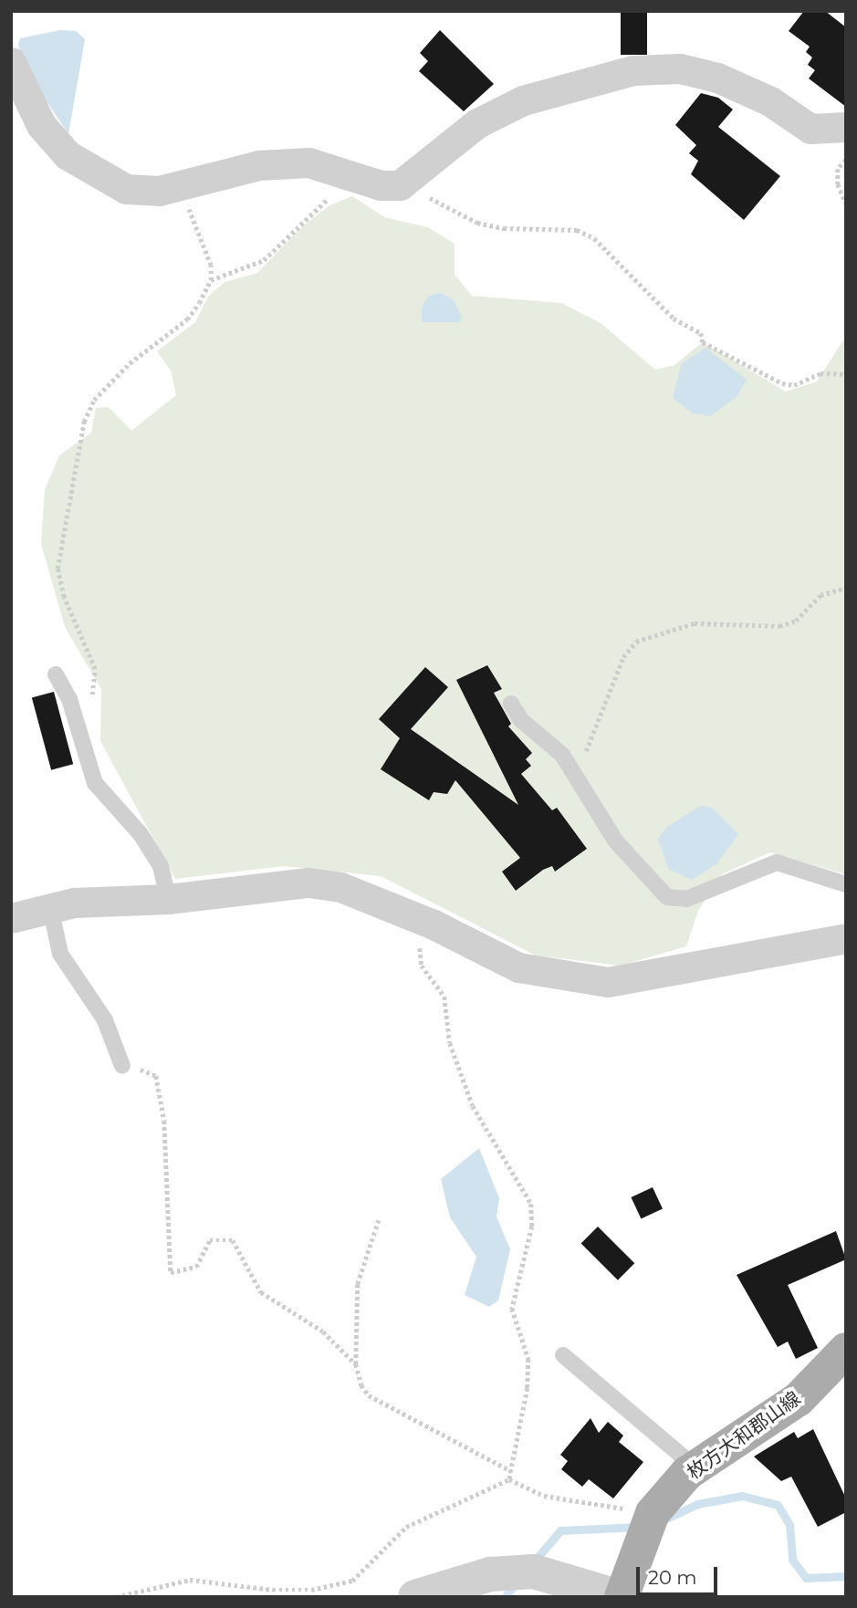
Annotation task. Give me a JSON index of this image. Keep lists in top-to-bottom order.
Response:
{
  "streets": {
    "main road": ["枚方大和郡山線"]
  },
  "scale_bar": "20 m"
}
